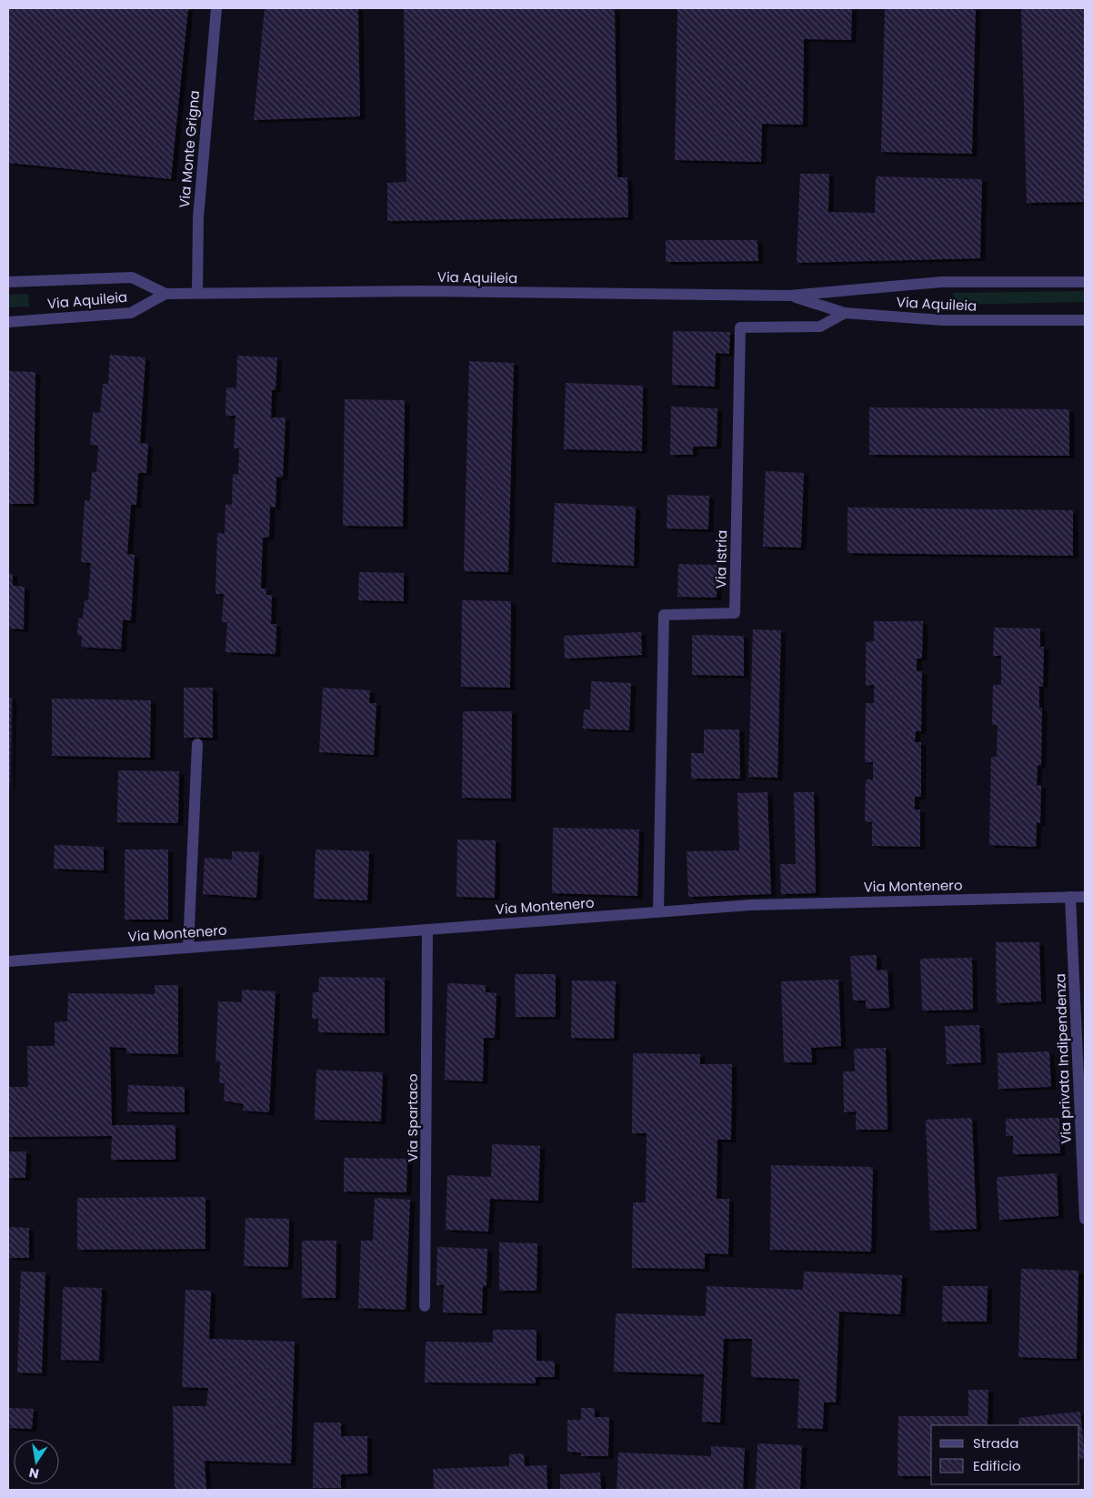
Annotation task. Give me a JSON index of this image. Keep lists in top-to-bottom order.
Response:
{
  "streets": {
    "street": [
      "Via Monte Grigna",
      "Via Aquileia",
      "Via Istria",
      "Via Montenero",
      "Via privata Indipendenza",
      "Via Spartaco"
    ]
  },
  "crossings": [
    ["Via Monte Grigna", "Via Aquileia"],
    ["Via Aquileia", "Via Istria"],
    ["Via Istria", "Via Montenero"],
    ["Via Montenero", "Via privata Indipendenza"],
    ["Via Montenero", "Via Spartaco"]
  ],
  "legend": ["Strada", "Edificio"],
  "north": "bottom"
}
